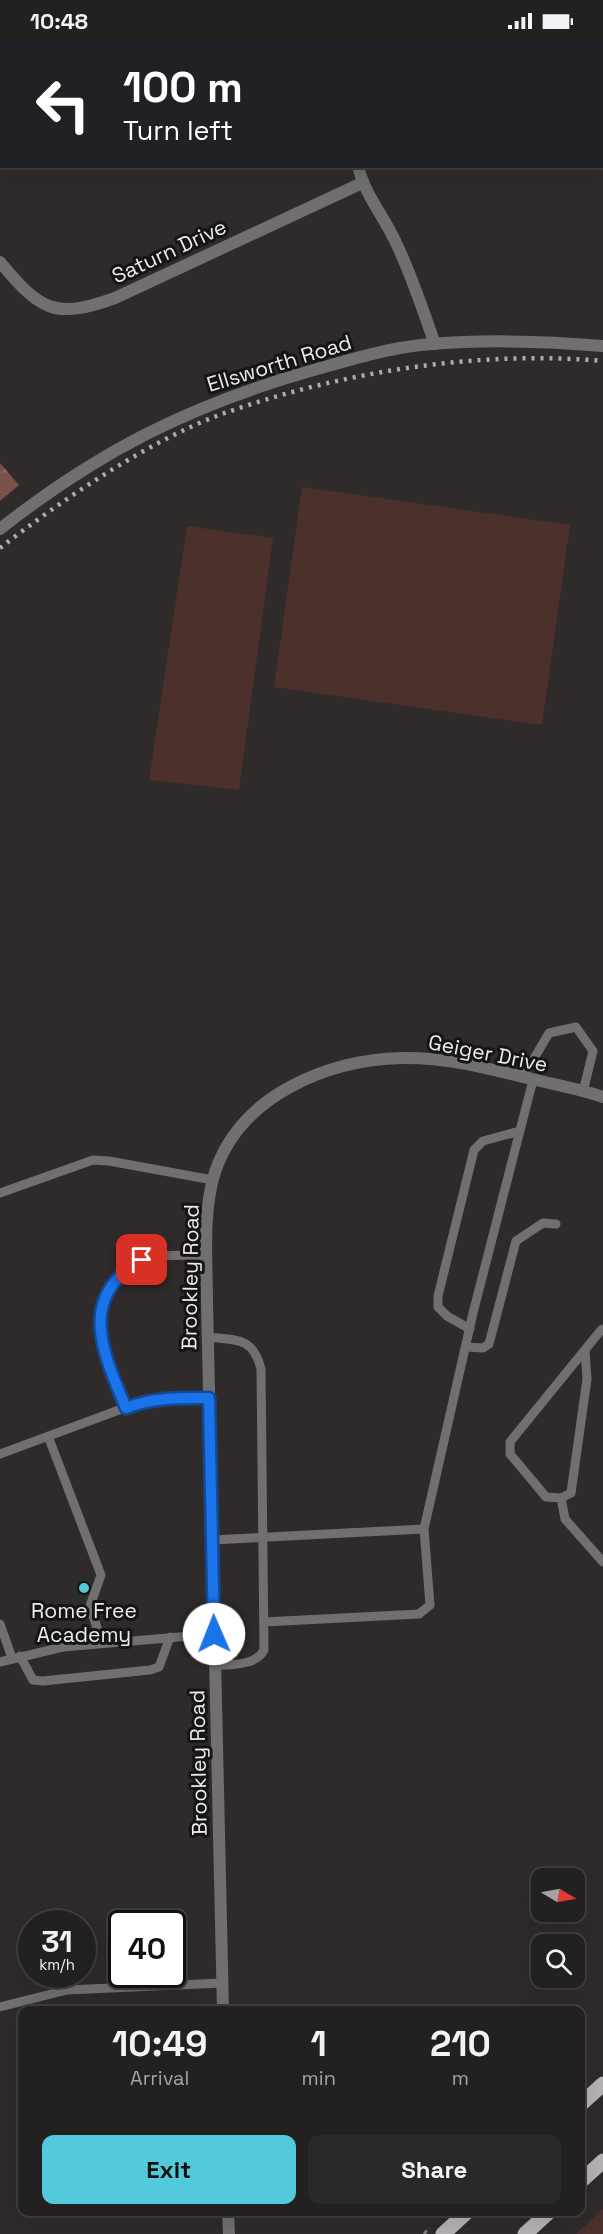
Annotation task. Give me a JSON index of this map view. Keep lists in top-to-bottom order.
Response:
{
  "streets": {
    "street": [
      "Saturn Drive",
      "Ellsworth Road",
      "Geiger Drive",
      "Brookley Road"
    ]
  },
  "crossings": [
    ["Geiger Drive", "Brookley Road"]
  ],
  "places": ["Rome Free Academy"],
  "north": "right",
  "page": {
    "status": "10:48",
    "turn": ["100 m", "Turn left"],
    "speed": "31 km/h",
    "limit": "40",
    "eta": [
      "10:49",
      "Arrival",
      "1",
      "min",
      "210",
      "m"
    ],
    "buttons": ["Exit", "Share"]
  }
}
